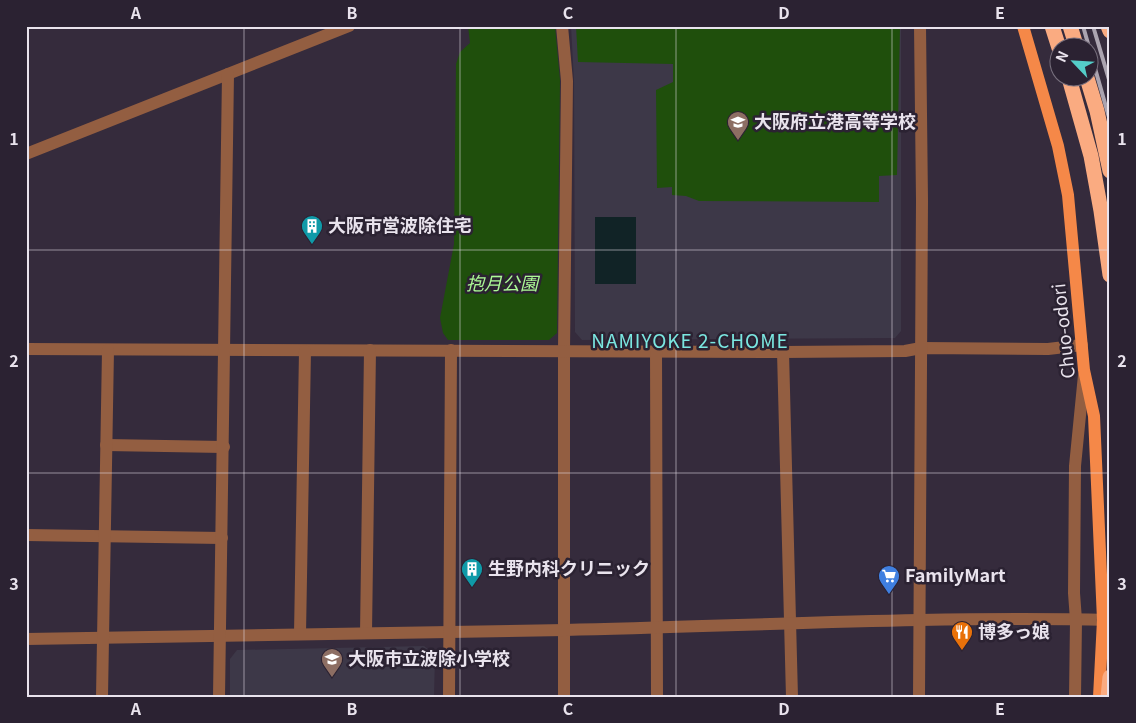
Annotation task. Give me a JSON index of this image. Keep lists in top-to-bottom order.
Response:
{
  "streets": {
    "main road": ["Chuo-odori"]
  },
  "districts": ["NAMIYOKE 2-CHOME"],
  "parks": ["抱月公園"],
  "places": {
    "school or university": ["大阪府立港高等学校", "大阪市立波除小学校"],
    "building": ["大阪市営波除住宅", "生野内科クリニック"],
    "supermarket": ["FamilyMart"],
    "restaurant": ["博多っ娘"]
  },
  "north": "top left",
  "grid": {
    "columns": [
      "A",
      "B",
      "C",
      "D",
      "E"
    ],
    "rows": ["1", "2", "3"]
  }
}
